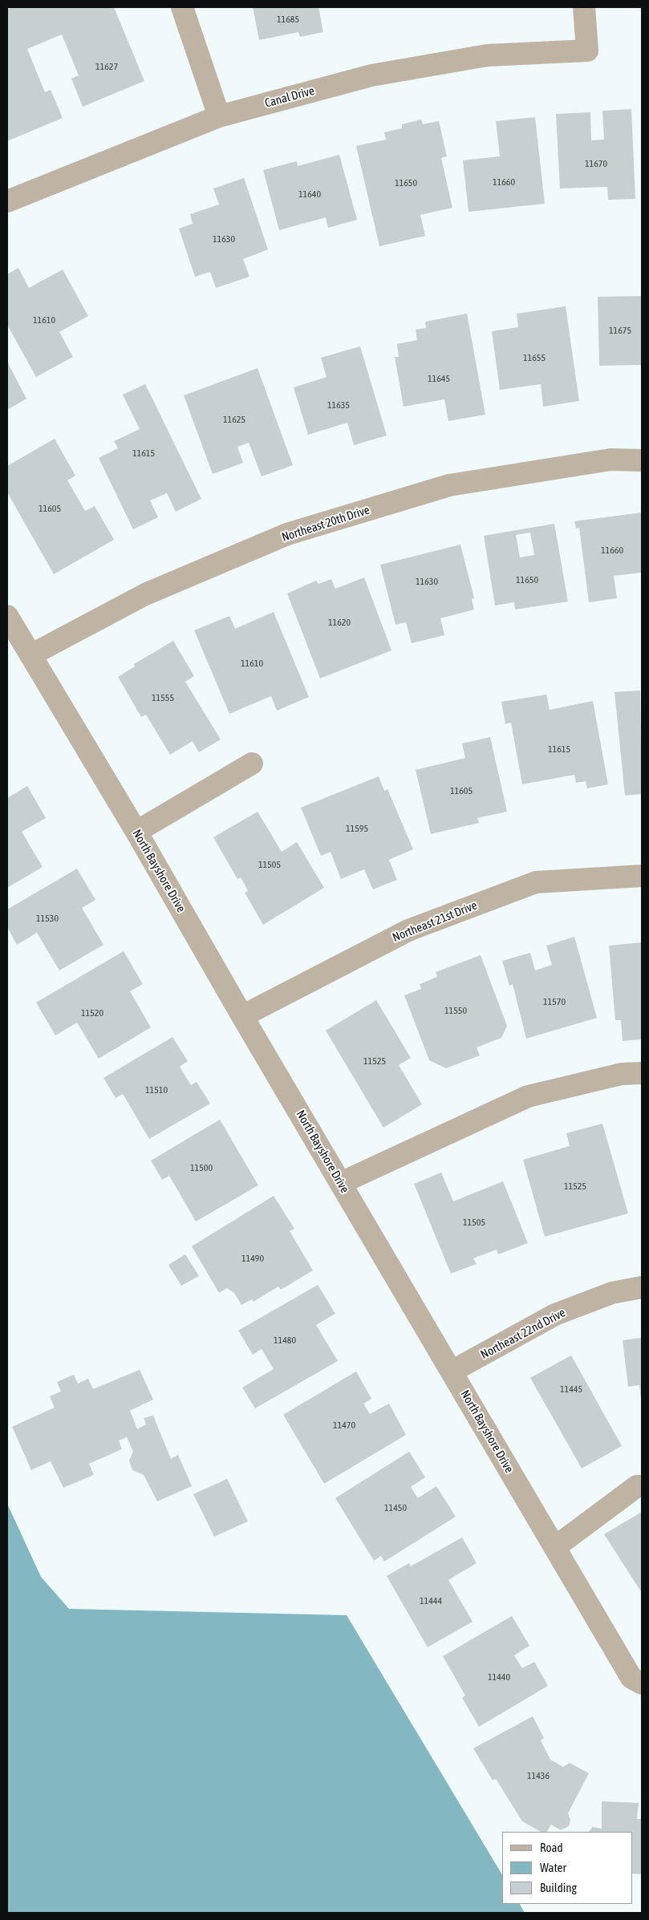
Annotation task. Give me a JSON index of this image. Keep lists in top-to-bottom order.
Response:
{
  "streets": {
    "street": [
      "Canal Drive",
      "Northeast 20th Drive",
      "North Bayshore Drive",
      "Northeast 21st Drive",
      "Northeast 22nd Drive"
    ]
  },
  "crossings": [
    ["Northeast 20th Drive", "North Bayshore Drive"],
    ["North Bayshore Drive", "Northeast 21st Drive"],
    ["North Bayshore Drive", "Northeast 22nd Drive"]
  ],
  "house_numbers": [
    "11685",
    "11627",
    "11670",
    "11660",
    "11650",
    "11640",
    "11630",
    "11610",
    "11675",
    "11655",
    "11645",
    "11635",
    "11625",
    "11615",
    "11605",
    "11660",
    "11650",
    "11630",
    "11620",
    "11610",
    "11555",
    "11615",
    "11605",
    "11595",
    "11505",
    "11530",
    "11570",
    "11550",
    "11520",
    "11525",
    "11510",
    "11500",
    "11525",
    "11505",
    "11490",
    "11480",
    "11445",
    "11470",
    "11450",
    "11444",
    "11440",
    "11436"
  ],
  "legend": ["Road", "Water", "Building"]
}
